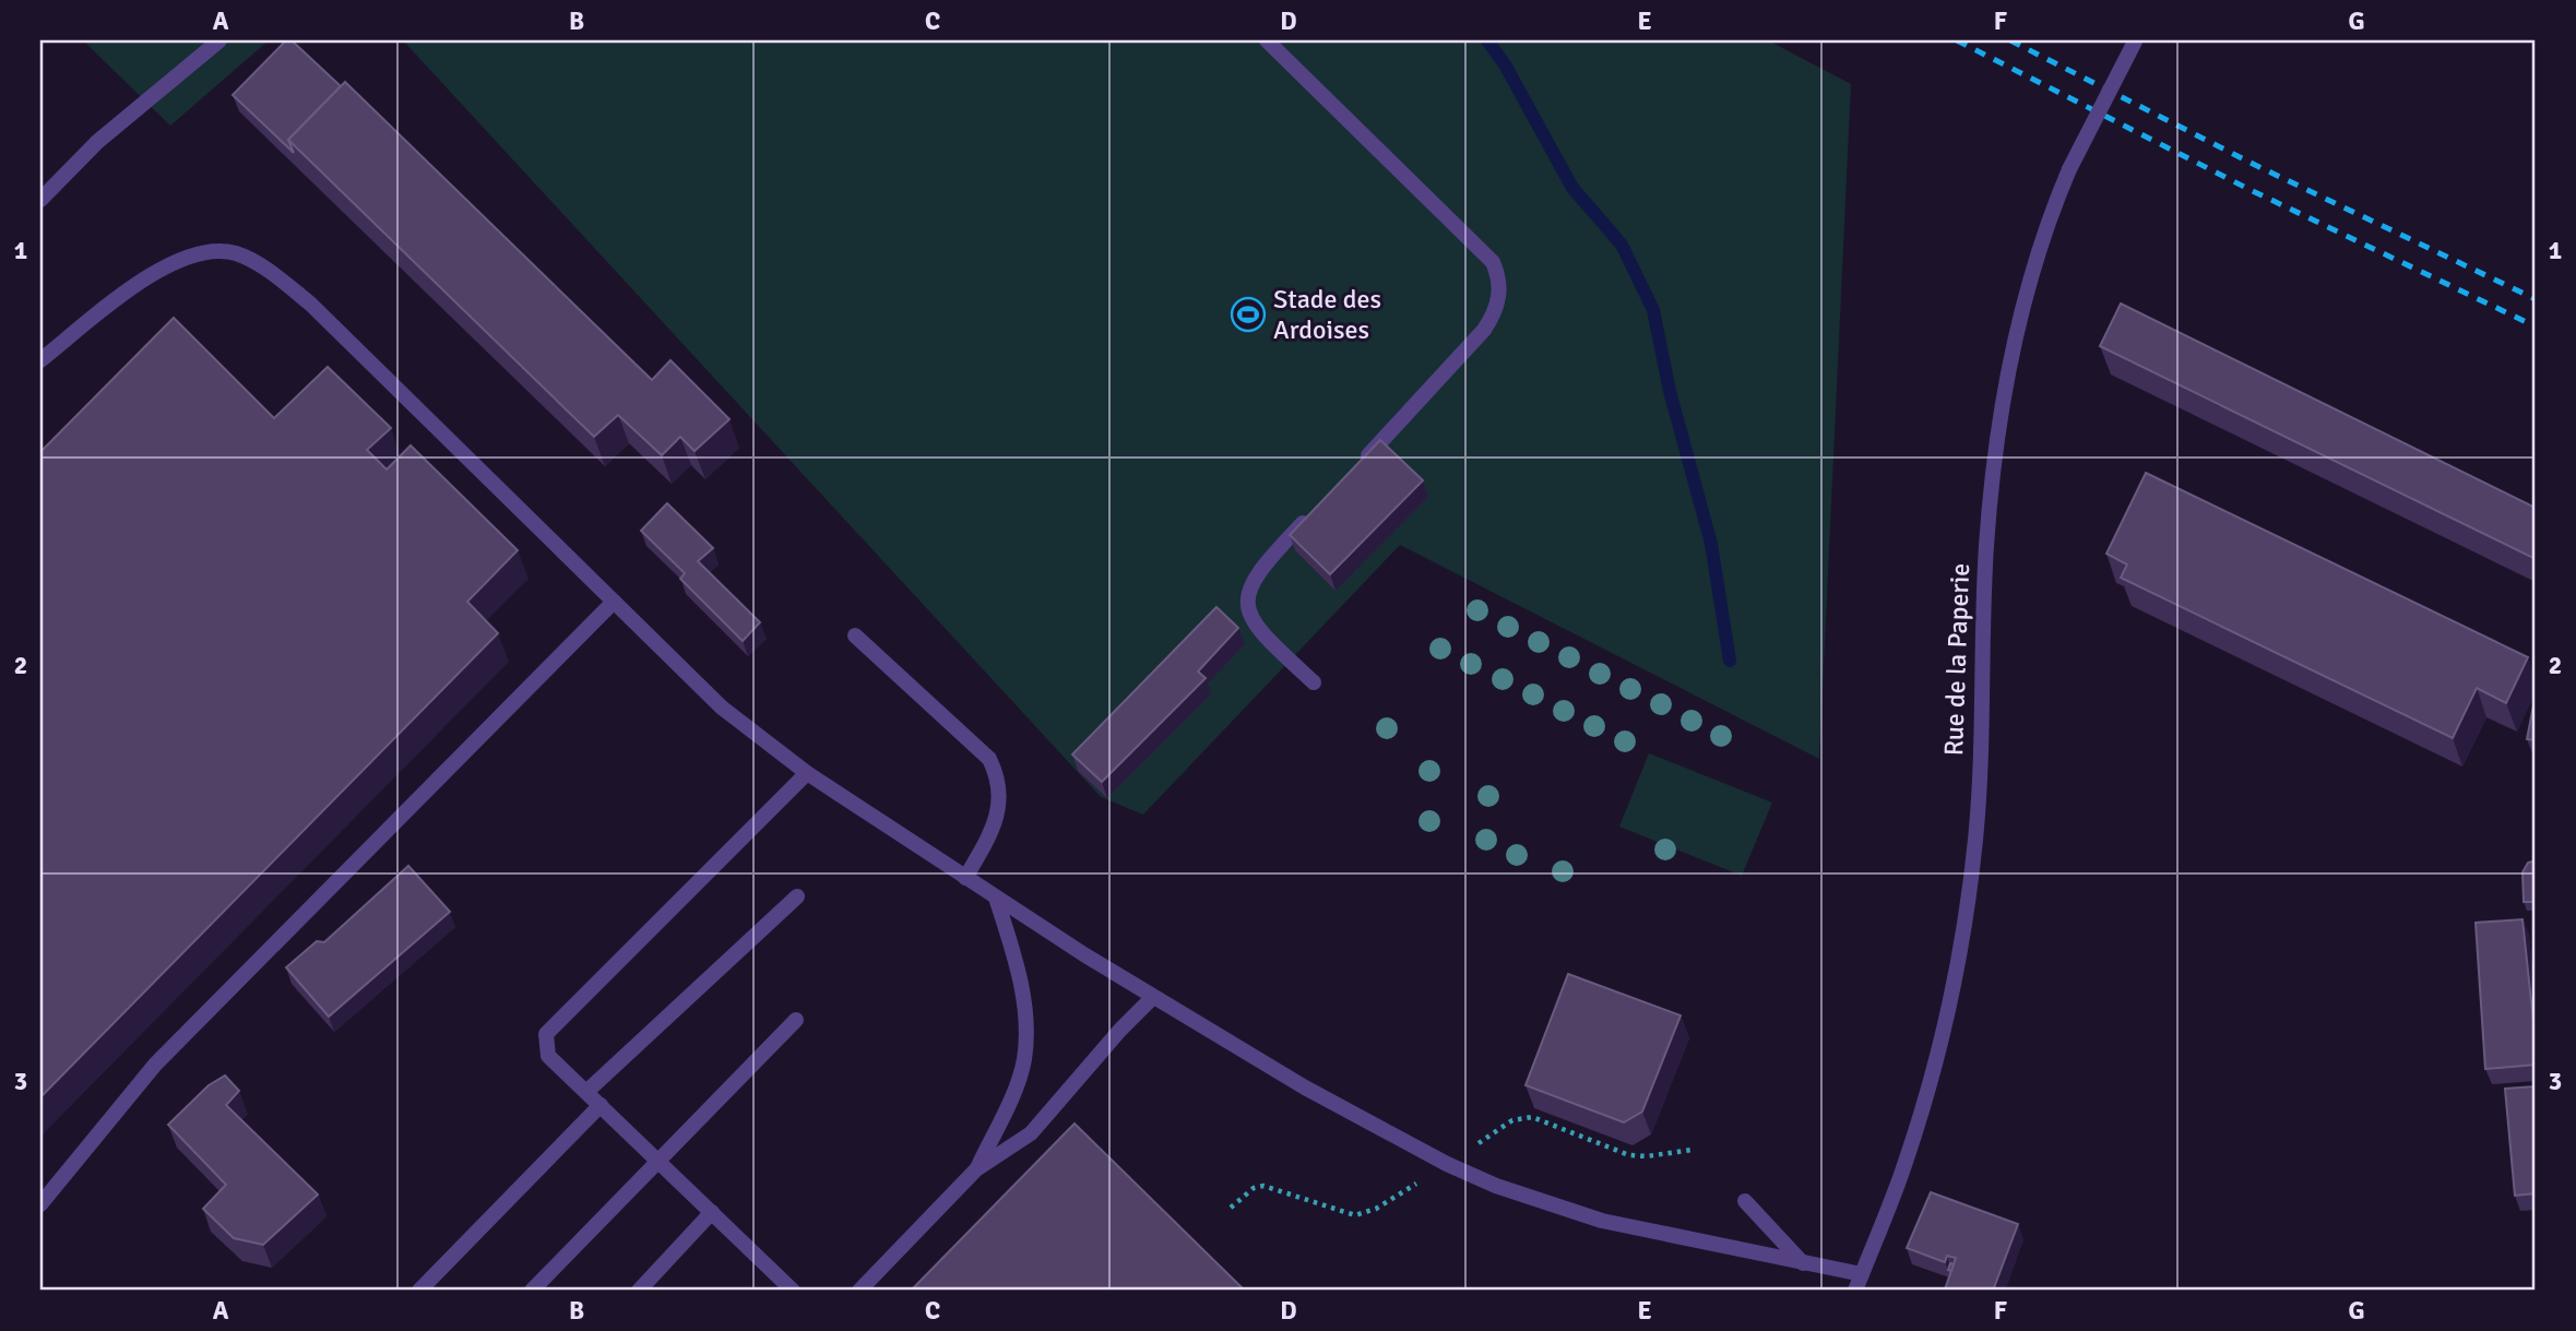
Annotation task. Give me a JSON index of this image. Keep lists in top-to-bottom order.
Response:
{
  "streets": {
    "street": ["Rue de la Paperie"]
  },
  "places": {
    "sports": ["Stade des Ardoises"]
  },
  "grid": {
    "columns": [
      "A",
      "B",
      "C",
      "D",
      "E",
      "F",
      "G"
    ],
    "rows": ["1", "2", "3"]
  }
}
